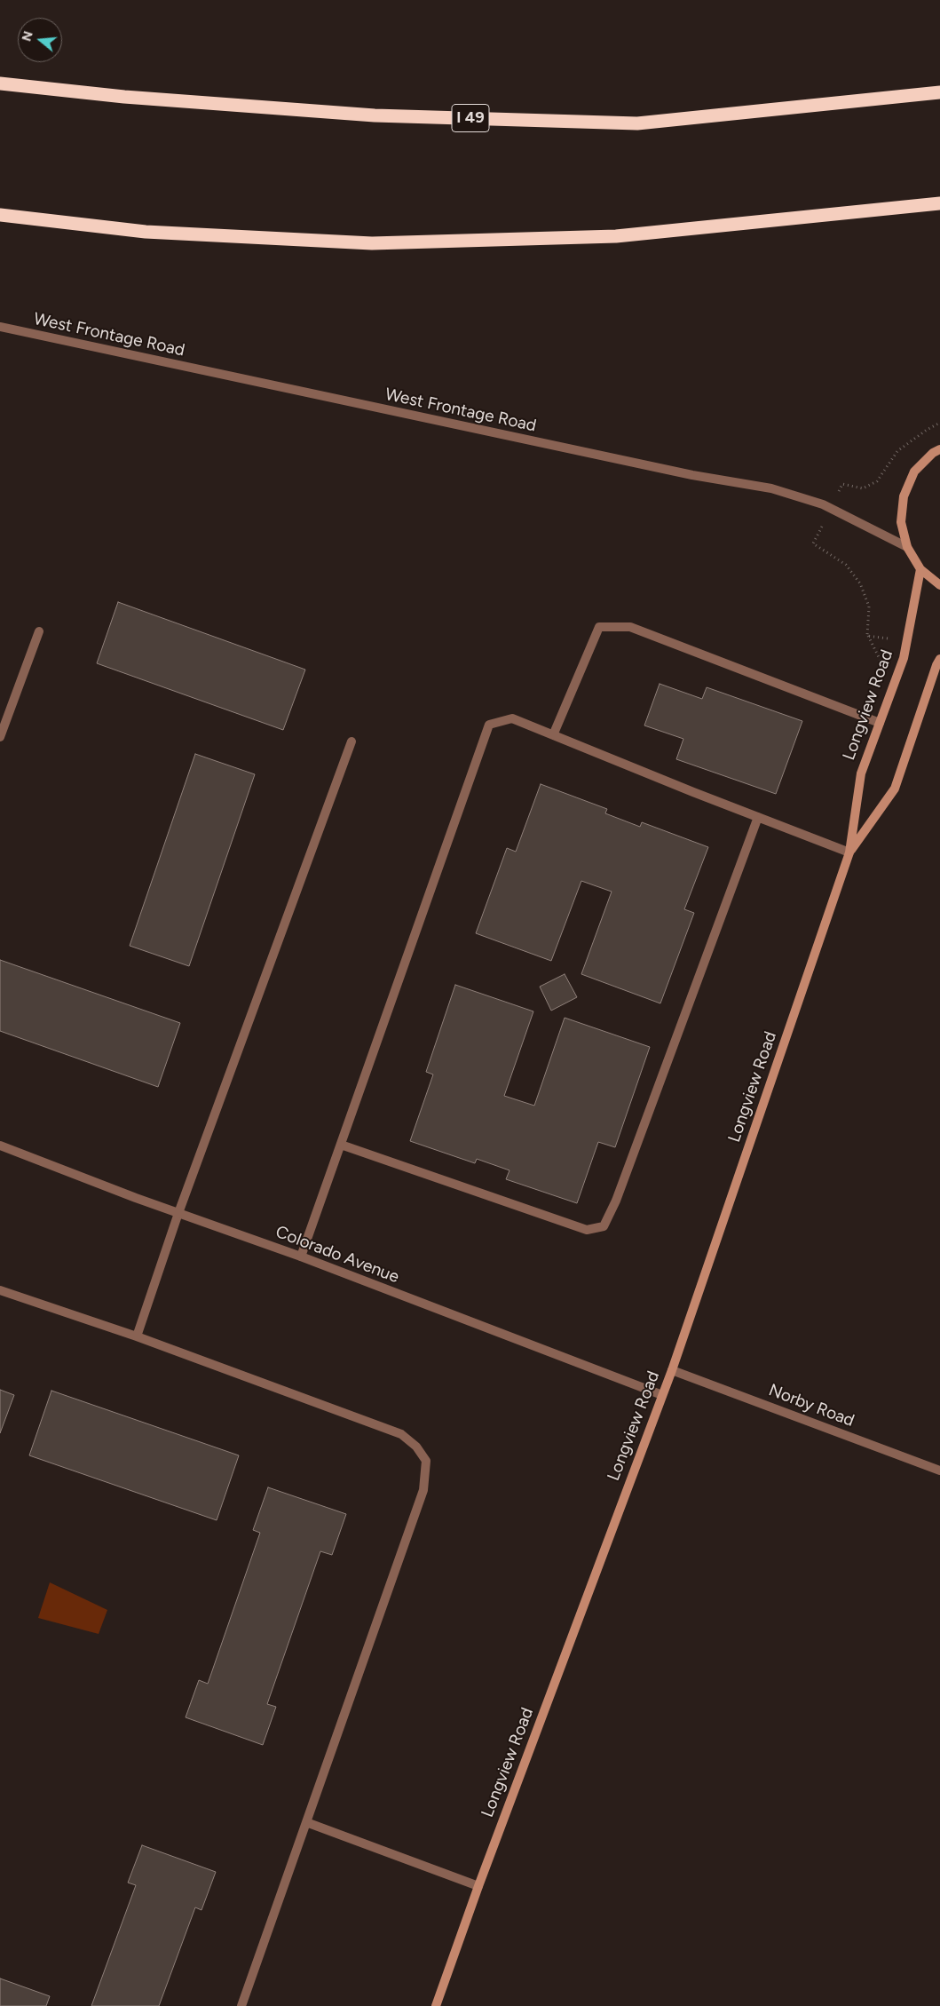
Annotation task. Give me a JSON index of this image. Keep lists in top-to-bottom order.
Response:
{
  "streets": {
    "highway": ["I 49"],
    "main road": ["Longview Road"],
    "street": ["West Frontage Road", "Colorado Avenue", "Norby Road"]
  },
  "crossings": [
    ["Longview Road", "Colorado Avenue"],
    ["Longview Road", "Norby Road"]
  ],
  "north": "left"
}
